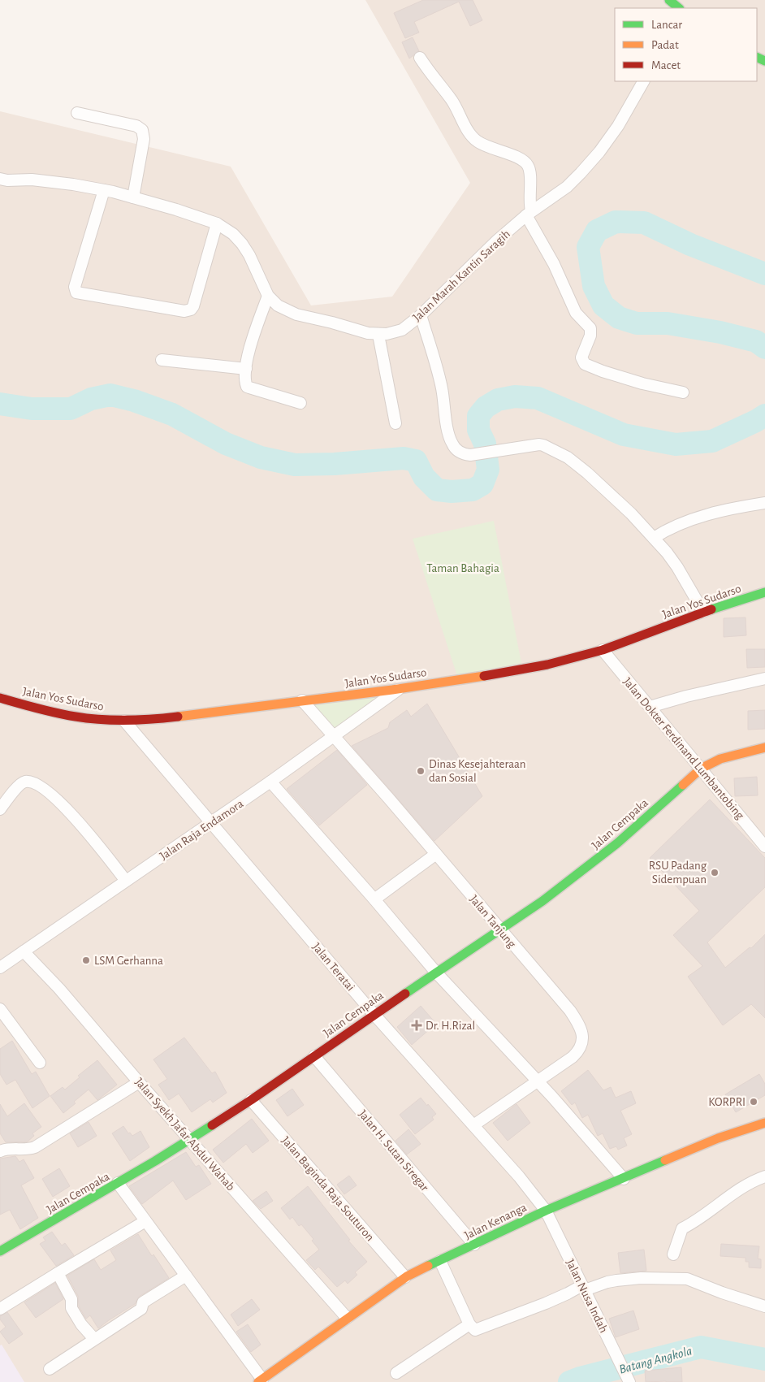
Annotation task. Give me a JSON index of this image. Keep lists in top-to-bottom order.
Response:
{
  "streets": {
    "street": [
      "Jalan Marah Kantin Saragih",
      "Jalan Yos Sudarso",
      "Jalan Dokter Ferdinand Lumbantobing",
      "Jalan Cempaka",
      "Jalan Raja Endamora",
      "Jalan Tanjung",
      "Jalan Teratai",
      "Jalan Syekh Jafar Abdul Wahab",
      "Jalan H. Sutan Siregar",
      "Jalan Baginda Raja Souturon",
      "Jalan Kenanga",
      "Jalan Nusa Indah"
    ]
  },
  "crossings": [
    ["Jalan Yos Sudarso", "Jalan Dokter Ferdinand Lumbantobing"],
    ["Jalan Yos Sudarso", "Jalan Raja Endamora"],
    ["Jalan Yos Sudarso", "Jalan Tanjung"],
    ["Jalan Yos Sudarso", "Jalan Teratai"],
    ["Jalan Dokter Ferdinand Lumbantobing", "Jalan Cempaka"],
    ["Jalan Cempaka", "Jalan Tanjung"],
    ["Jalan Cempaka", "Jalan Teratai"],
    ["Jalan Cempaka", "Jalan Syekh Jafar Abdul Wahab"],
    ["Jalan Cempaka", "Jalan H. Sutan Siregar"],
    ["Jalan Cempaka", "Jalan Baginda Raja Souturon"],
    ["Jalan Raja Endamora", "Jalan Tanjung"],
    ["Jalan Raja Endamora", "Jalan Teratai"],
    ["Jalan Raja Endamora", "Jalan Syekh Jafar Abdul Wahab"],
    ["Jalan Tanjung", "Jalan Teratai"],
    ["Jalan Teratai", "Jalan Kenanga"],
    ["Jalan Teratai", "Jalan Nusa Indah"],
    ["Jalan Syekh Jafar Abdul Wahab", "Jalan Kenanga"],
    ["Jalan H. Sutan Siregar", "Jalan Kenanga"],
    ["Jalan Baginda Raja Souturon", "Jalan Kenanga"],
    ["Jalan Kenanga", "Jalan Nusa Indah"]
  ],
  "water": ["Batang Angkola"],
  "parks": ["Taman Bahagia"],
  "places": {
    "other": [
      "Dinas Kesejahteraan dan Sosial",
      "RSU Padang Sidempuan",
      "LSM Gerhanna",
      "KORPRI"
    ],
    "health": ["Dr. H.Rizal"]
  },
  "legend": ["Lancar", "Padat", "Macet"]
}
